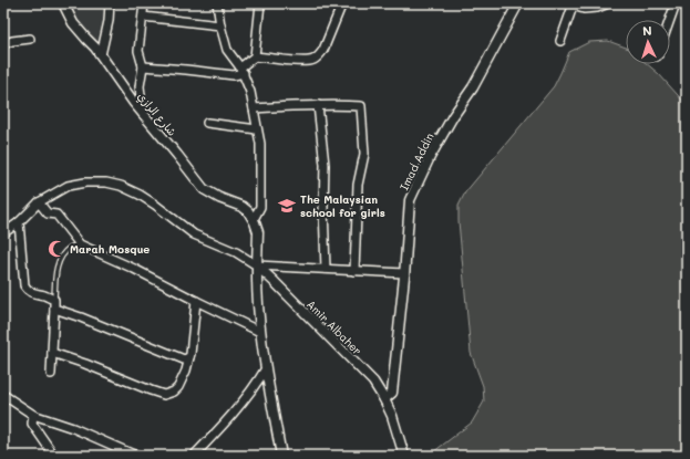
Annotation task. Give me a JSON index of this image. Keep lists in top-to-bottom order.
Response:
{
  "streets": {
    "street": ["شارع الرازي", "Imad Addin", "Amir Albaher"]
  },
  "crossings": [
    ["Imad Addin", "Amir Albaher"]
  ],
  "places": {
    "school or university": ["The Malaysian school for girls"],
    "mosque": ["Marah Mosque"]
  },
  "north": "top"
}
